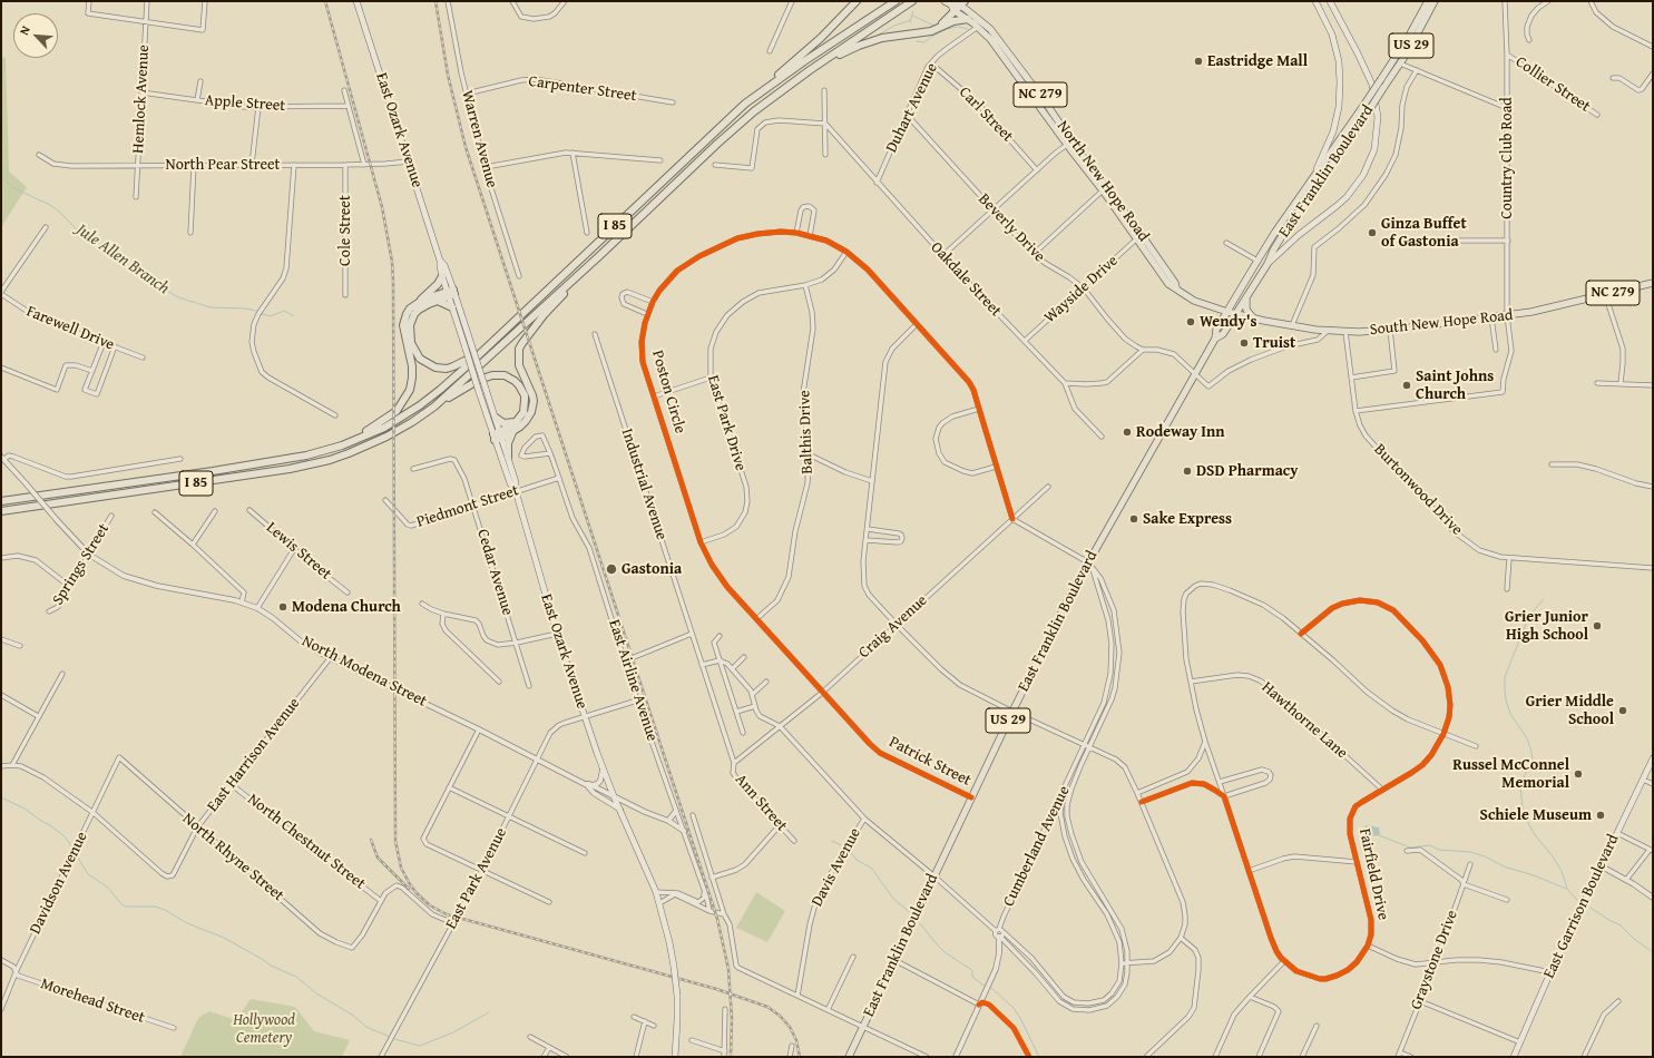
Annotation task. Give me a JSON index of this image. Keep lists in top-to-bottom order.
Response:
{
  "streets": {
    "highway": ["I 85"],
    "main road": [
      "US 29",
      "NC 279",
      "East Ozark Avenue",
      "East Franklin Boulevard",
      "North New Hope Road",
      "South New Hope Road",
      "East Garrison Boulevard"
    ],
    "street": [
      "Collier Street",
      "Carpenter Street",
      "Hemlock Avenue",
      "Apple Street",
      "Duhart Avenue",
      "Carl Street",
      "Warren Avenue",
      "Country Club Road",
      "North Pear Street",
      "Beverly Drive",
      "Cole Street",
      "Oakdale Street",
      "Wayside Drive",
      "Farewell Drive",
      "Poston Circle",
      "East Park Drive",
      "Balthis Drive",
      "Industrial Avenue",
      "Burtonwood Drive",
      "Piedmont Street",
      "Lewis Street",
      "Springs Street",
      "Cedar Avenue",
      "Craig Avenue",
      "North Modena Street",
      "East Airline Avenue",
      "Hawthorne Lane",
      "East Harrison Avenue",
      "Patrick Street",
      "Ann Street",
      "North Chestnut Street",
      "Cumberland Avenue",
      "North Rhyne Street",
      "Davis Avenue",
      "Fairfield Drive",
      "East Park Avenue",
      "Davidson Avenue",
      "Graystone Drive",
      "Morehead Street"
    ]
  },
  "crossings": [
    ["Collier Street", "Country Club Road"],
    ["Carpenter Street", "Warren Avenue"],
    ["Hemlock Avenue", "Apple Street"],
    ["Hemlock Avenue", "North Pear Street"],
    ["Duhart Avenue", "Carl Street"],
    ["Duhart Avenue", "North New Hope Road"],
    ["Duhart Avenue", "Beverly Drive"],
    ["Duhart Avenue", "Oakdale Street"],
    ["East Ozark Avenue", "North Pear Street"],
    ["East Ozark Avenue", "Piedmont Street"],
    ["East Ozark Avenue", "North Modena Street"],
    ["East Ozark Avenue", "East Park Avenue"],
    ["Country Club Road", "South New Hope Road"],
    ["Country Club Road", "Burtonwood Drive"],
    ["North Pear Street", "Cole Street"],
    ["East Franklin Boulevard", "North New Hope Road"],
    ["East Franklin Boulevard", "South New Hope Road"],
    ["East Franklin Boulevard", "Patrick Street"],
    ["North New Hope Road", "Wayside Drive"],
    ["North New Hope Road", "South New Hope Road"],
    ["Beverly Drive", "Wayside Drive"],
    ["Oakdale Street", "Wayside Drive"],
    ["South New Hope Road", "Burtonwood Drive"],
    ["Poston Circle", "East Park Drive"],
    ["Poston Circle", "Balthis Drive"],
    ["Poston Circle", "Craig Avenue"],
    ["Poston Circle", "Patrick Street"],
    ["East Park Drive", "Balthis Drive"],
    ["Industrial Avenue", "Craig Avenue"],
    ["Industrial Avenue", "Ann Street"],
    ["Piedmont Street", "Cedar Avenue"],
    ["Piedmont Street", "East Airline Avenue"],
    ["Springs Street", "North Modena Street"],
    ["Craig Avenue", "Patrick Street"],
    ["Craig Avenue", "Ann Street"],
    ["North Modena Street", "East Airline Avenue"],
    ["North Modena Street", "East Harrison Avenue"],
    ["North Modena Street", "East Park Avenue"],
    ["East Airline Avenue", "East Park Avenue"],
    ["Hawthorne Lane", "Fairfield Drive"],
    ["East Harrison Avenue", "North Chestnut Street"],
    ["East Harrison Avenue", "North Rhyne Street"],
    ["East Harrison Avenue", "Davidson Avenue"],
    ["North Chestnut Street", "North Rhyne Street"],
    ["North Rhyne Street", "Davidson Avenue"],
    ["Davidson Avenue", "Morehead Street"]
  ],
  "water": ["Jule Allen Branch"],
  "parks": ["Hollywood Cemetery"],
  "places": [
    "Eastridge Mall",
    "Ginza Buffet of Gastonia",
    "Wendy's",
    "Truist",
    "Saint Johns Church",
    "Rodeway Inn",
    "DSD Pharmacy",
    "Sake Express",
    "Gastonia",
    "Modena Church",
    "Grier Junior High School",
    "Grier Middle School",
    "Russel McConnel Memorial",
    "Schiele Museum"
  ],
  "north": "top left"
}
